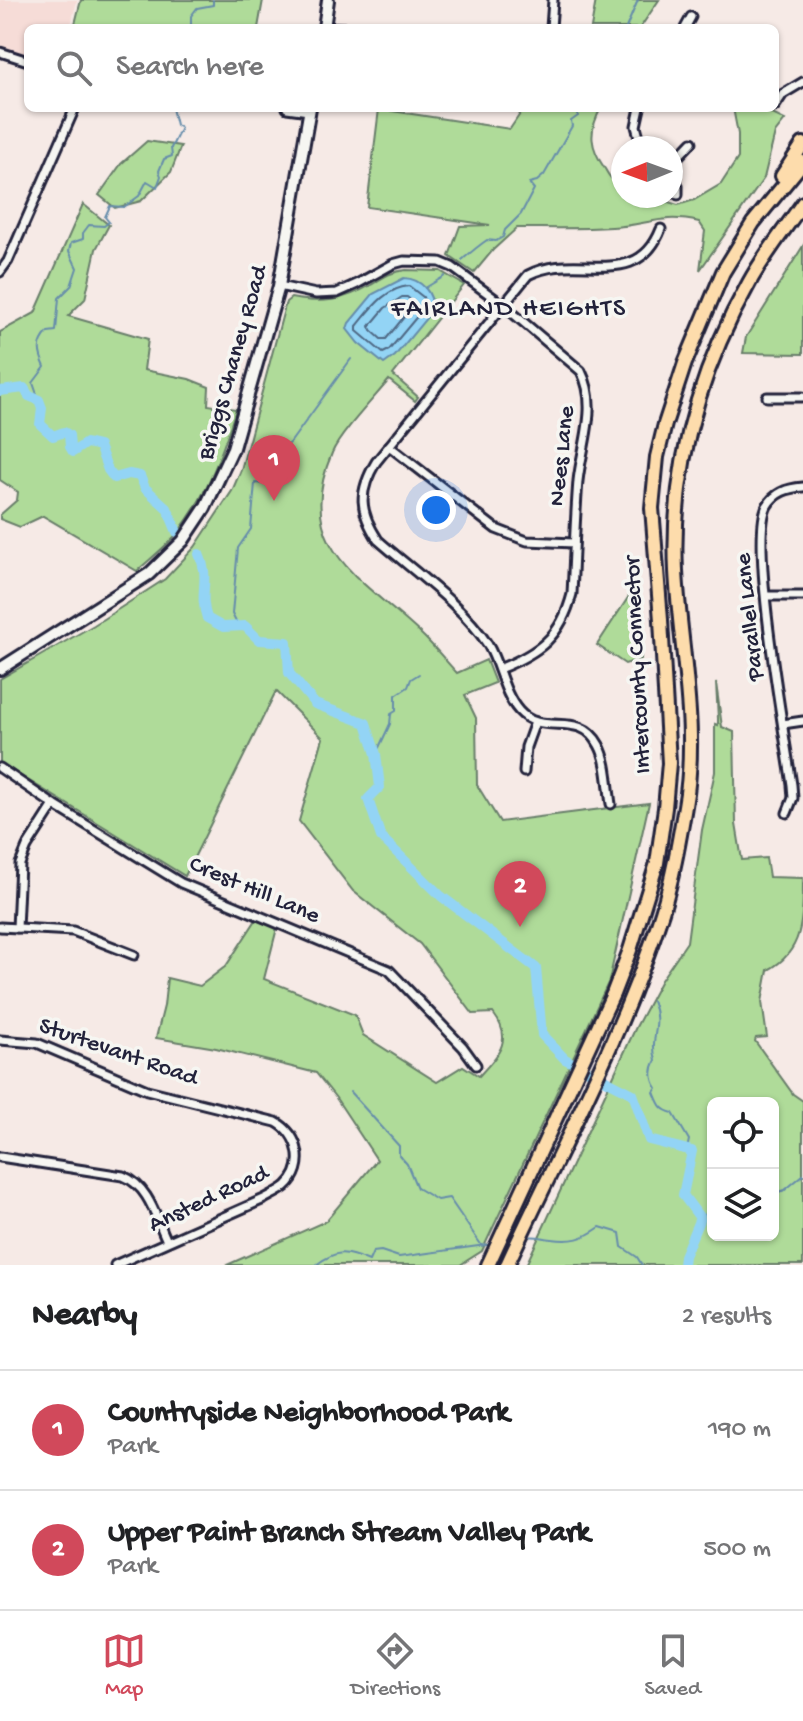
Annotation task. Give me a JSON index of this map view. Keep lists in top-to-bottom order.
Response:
{
  "streets": {
    "highway": ["Intercounty Connector"],
    "main road": ["Briggs Chaney Road"],
    "street": [
      "Nees Lane",
      "Parallel Lane",
      "Crest Hill Lane",
      "Sturtevant Road",
      "Ansted Road"
    ]
  },
  "crossings": [
    ["Briggs Chaney Road", "Nees Lane"],
    ["Sturtevant Road", "Ansted Road"]
  ],
  "districts": ["FAIRLAND HEIGHTS"],
  "north": "left",
  "page": {
    "search": "Search here",
    "pins": ["1", "2"],
    "heading": ["Nearby", "2 results"],
    "list": [
      {
        "mark": "1",
        "name": "Countryside Neighborhood Park",
        "note": "Park",
        "value": "190 m"
      },
      {
        "mark": "2",
        "name": "Upper Paint Branch Stream Valley Park",
        "note": "Park",
        "value": "500 m"
      }
    ],
    "nav": ["Map", "Directions", "Saved"]
  }
}
